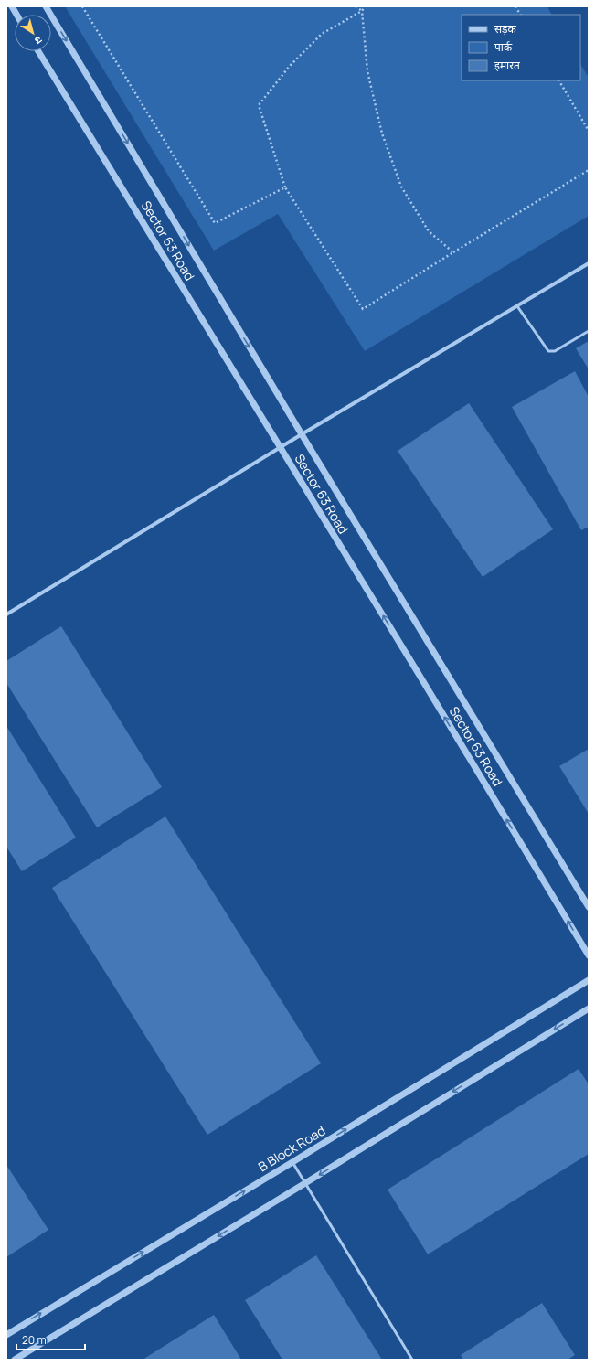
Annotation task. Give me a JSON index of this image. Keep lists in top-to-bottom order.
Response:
{
  "streets": {
    "street": ["Sector 63 Road", "B Block Road"]
  },
  "legend": ["सड़क", "पार्क", "इमारत"],
  "scale_bar": "20 m",
  "north": "bottom right"
}
